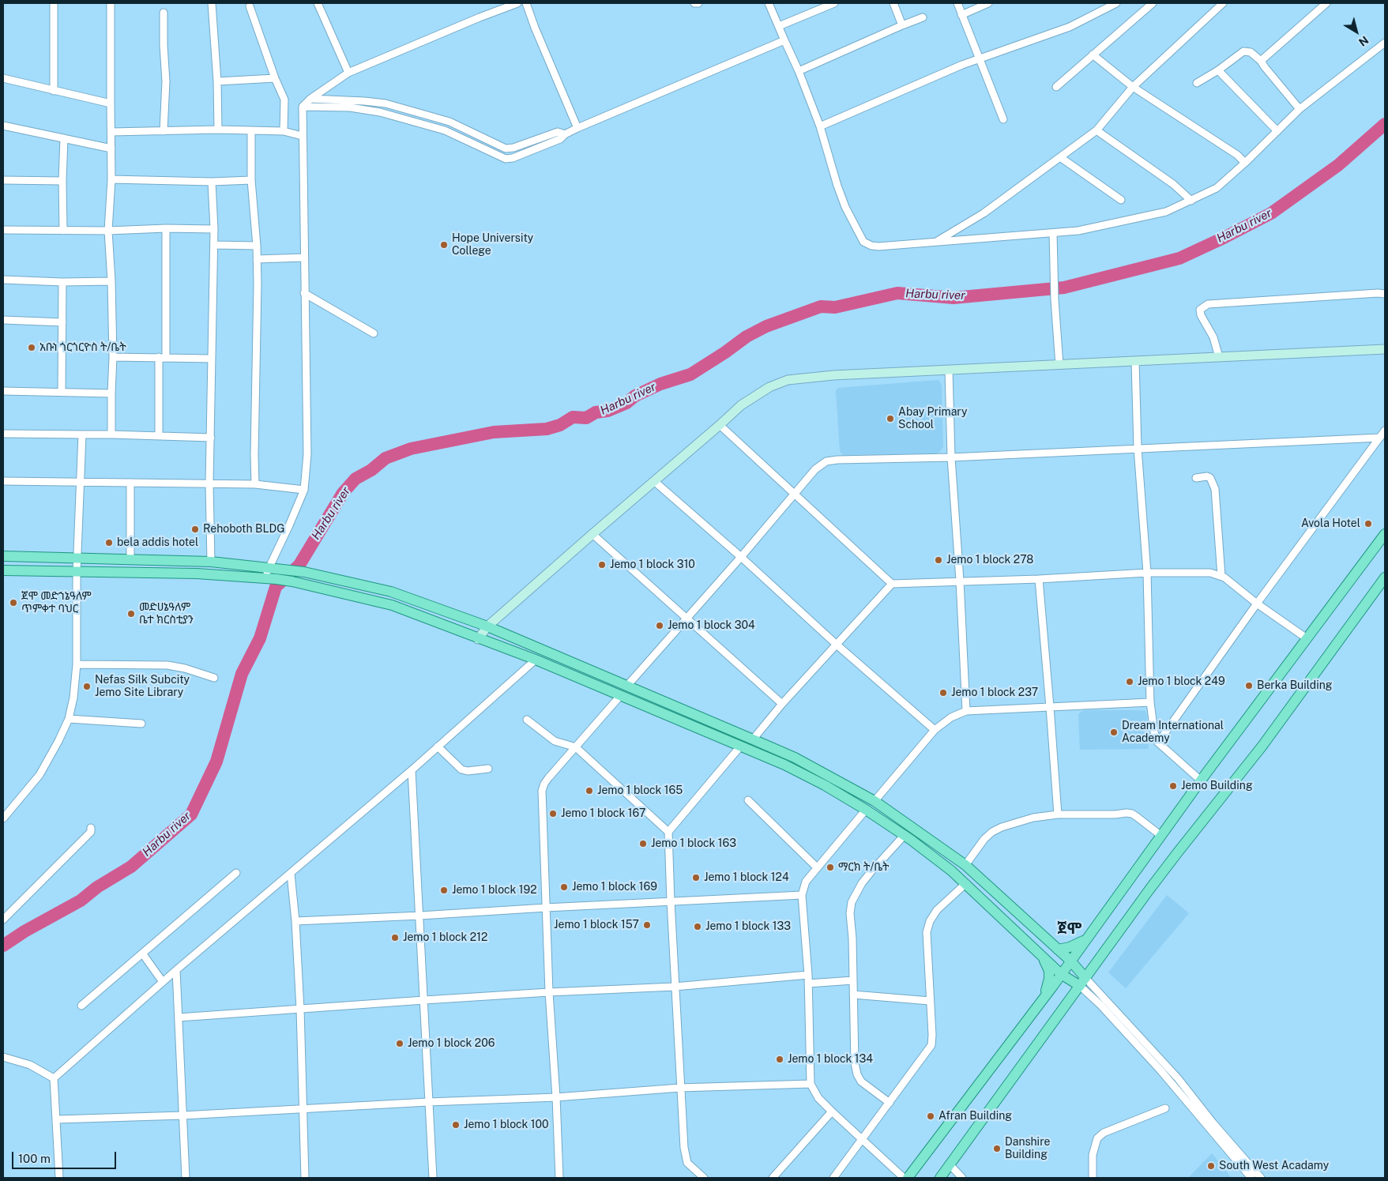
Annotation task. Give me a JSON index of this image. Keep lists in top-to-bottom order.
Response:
{
  "districts": ["ጀሞ"],
  "water": ["Harbu river"],
  "places": [
    "Hope University College",
    "አቡነ ጎርጎርዮስ ት/ቤት",
    "Abay Primary School",
    "Avola Hotel",
    "Rehoboth BLDG",
    "bela addis hotel",
    "Jemo 1 block 278",
    "Jemo 1 block 310",
    "ጀሞ መድኀኔዓለም ጥምቀተ ባህር",
    "መድሀኔዓለም ቤተ ክርስቲያን",
    "Jemo 1 block 304",
    "Jemo 1 block 249",
    "Berka Building",
    "Nefas Silk Subcity Jemo Site Library",
    "Jemo 1 block 237",
    "Dream International Academy",
    "Jemo Building",
    "Jemo 1 block 165",
    "Jemo 1 block 167",
    "Jemo 1 block 163",
    "ማርክ ት/ቤት",
    "Jemo 1 block 124",
    "Jemo 1 block 169",
    "Jemo 1 block 192",
    "Jemo 1 block 157",
    "Jemo 1 block 133",
    "Jemo 1 block 212",
    "Jemo 1 block 206",
    "Jemo 1 block 134",
    "Afran Building",
    "Jemo 1 block 100",
    "Danshire Building",
    "South West Acadamy"
  ],
  "scale_bar": "100 m",
  "north": "bottom right"
}
